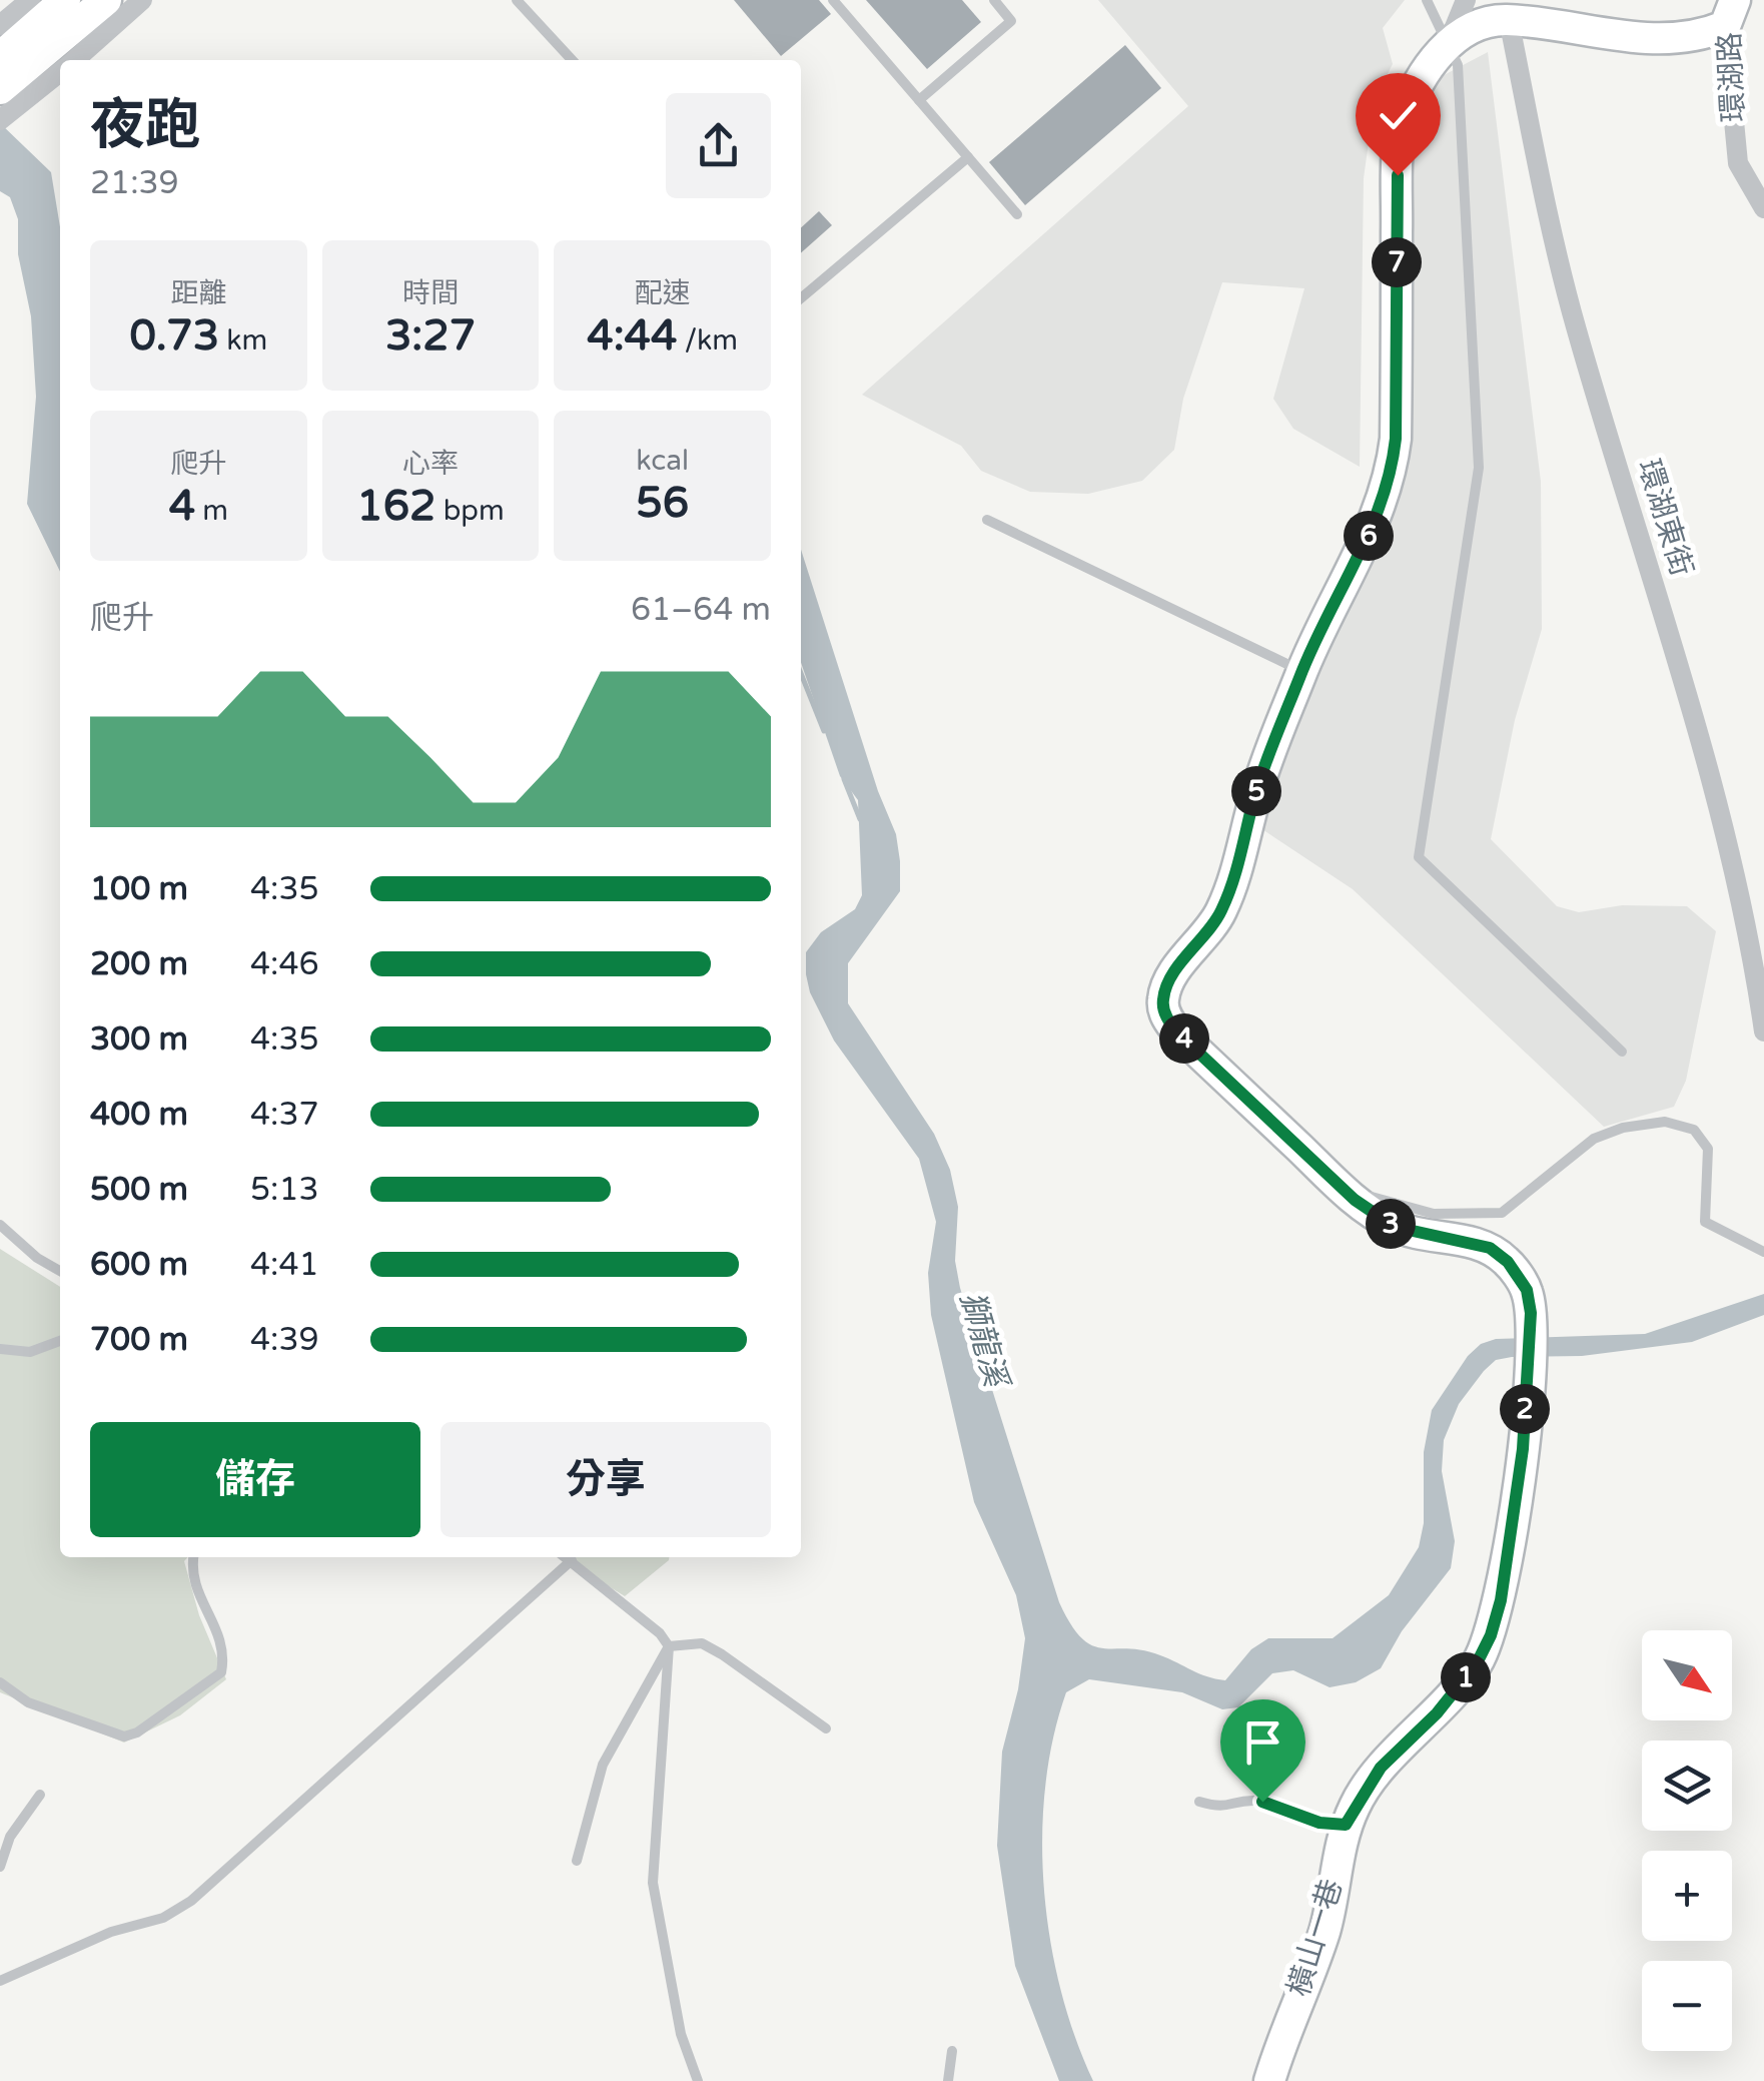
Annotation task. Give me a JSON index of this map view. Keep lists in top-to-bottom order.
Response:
{
  "streets": {
    "street": ["環湖路", "環湖東街", "橫山一巷"]
  },
  "water": ["獅龍溪"],
  "north": "bottom right",
  "page": {
    "heading": ["夜跑", "21:39"],
    "stats": [
      ["距離", "0.73 km"],
      ["時間", "3:27"],
      ["配速", "4:44 /km"],
      ["爬升", "4 m"],
      ["心率", "162 bpm"],
      ["kcal", "56"]
    ],
    "pins": [
      "7",
      "6",
      "5",
      "4",
      "3",
      "2",
      "1"
    ],
    "chart": ["爬升", "61–64 m"],
    "list": [
      {
        "name": "100 m",
        "note": "4:35"
      },
      {
        "name": "200 m",
        "note": "4:46"
      },
      {
        "name": "300 m",
        "note": "4:35"
      },
      {
        "name": "400 m",
        "note": "4:37"
      },
      {
        "name": "500 m",
        "note": "5:13"
      },
      {
        "name": "600 m",
        "note": "4:41"
      },
      {
        "name": "700 m",
        "note": "4:39"
      }
    ],
    "buttons": ["儲存", "分享"],
    "map_buttons": ["+", "−"]
  }
}
